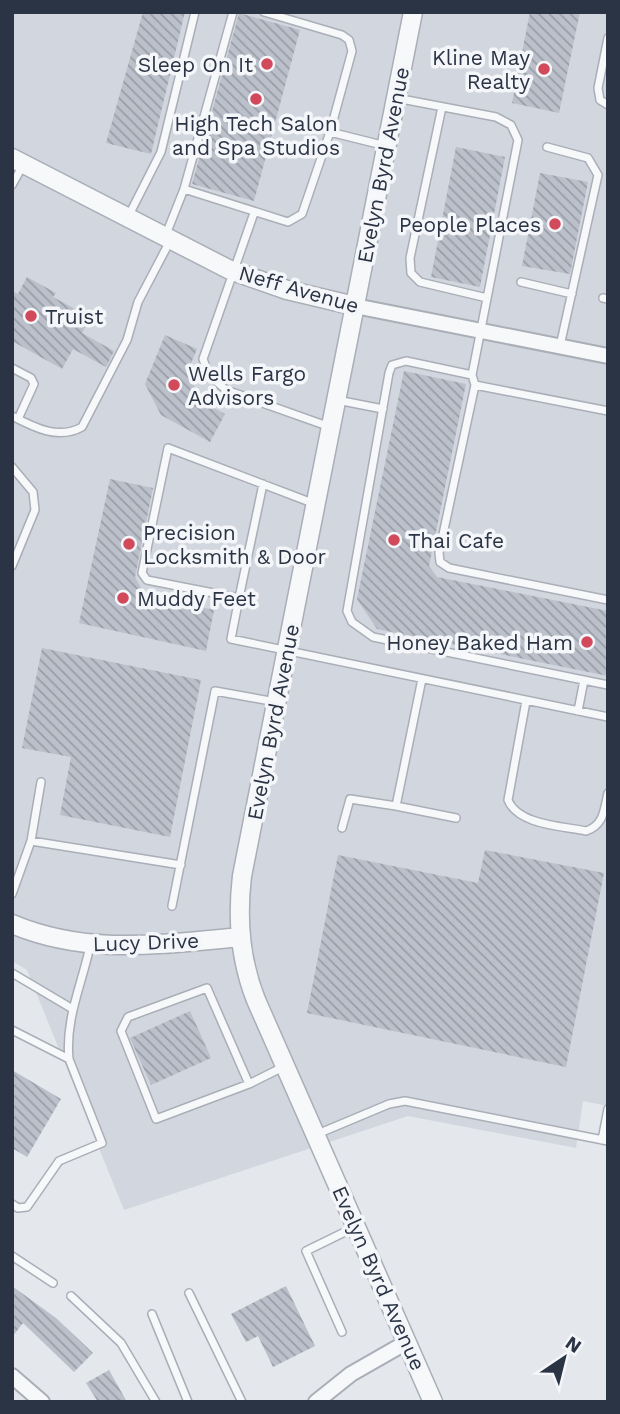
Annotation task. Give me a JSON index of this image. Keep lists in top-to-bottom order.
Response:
{
  "streets": {
    "street": ["Evelyn Byrd Avenue", "Neff Avenue", "Lucy Drive"]
  },
  "crossings": [
    ["Evelyn Byrd Avenue", "Neff Avenue"],
    ["Evelyn Byrd Avenue", "Lucy Drive"]
  ],
  "places": [
    "Sleep On It",
    "Kline May Realty",
    "High Tech Salon and Spa Studios",
    "People Places",
    "Truist",
    "Wells Fargo Advisors",
    "Thai Cafe",
    "Precision Locksmith & Door",
    "Muddy Feet",
    "Honey Baked Ham"
  ],
  "north": "top right"
}
